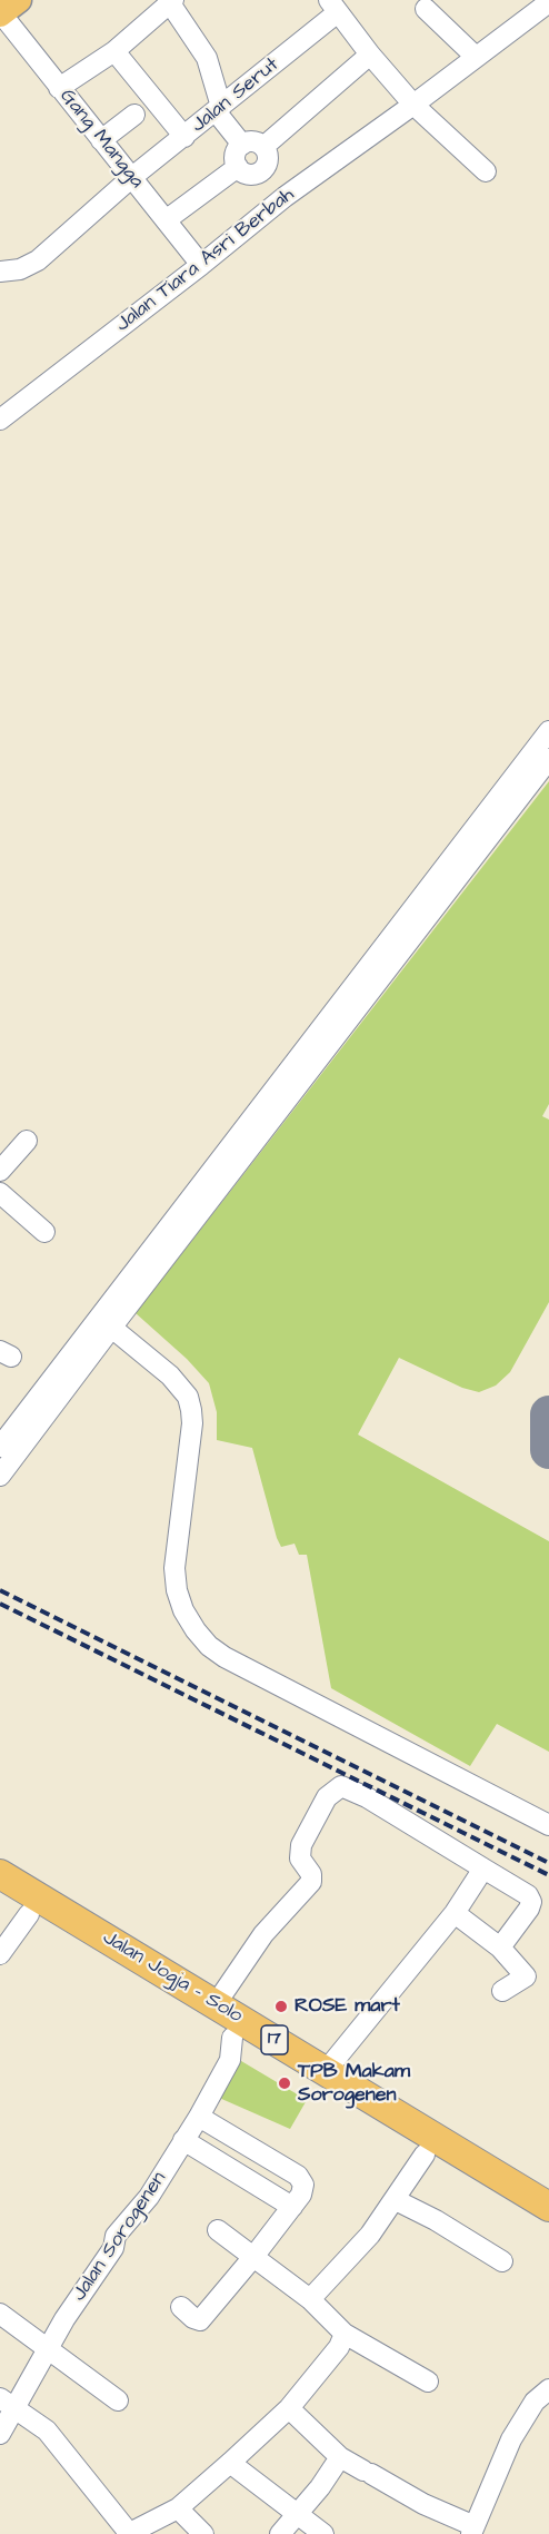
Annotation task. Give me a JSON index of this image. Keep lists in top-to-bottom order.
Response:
{
  "streets": {
    "highway": ["Jalan Jogja - Solo", "17"],
    "street": [
      "Jalan Serut",
      "Gang Mangga",
      "Jalan Tiara Asri Berbah",
      "Jalan Sorogenen"
    ]
  },
  "crossings": [
    ["Jalan Serut", "Gang Mangga"],
    ["Gang Mangga", "Jalan Tiara Asri Berbah"],
    ["Jalan Jogja - Solo", "Jalan Sorogenen"]
  ],
  "places": ["ROSE mart", "TPB Makam Sorogenen"]
}
